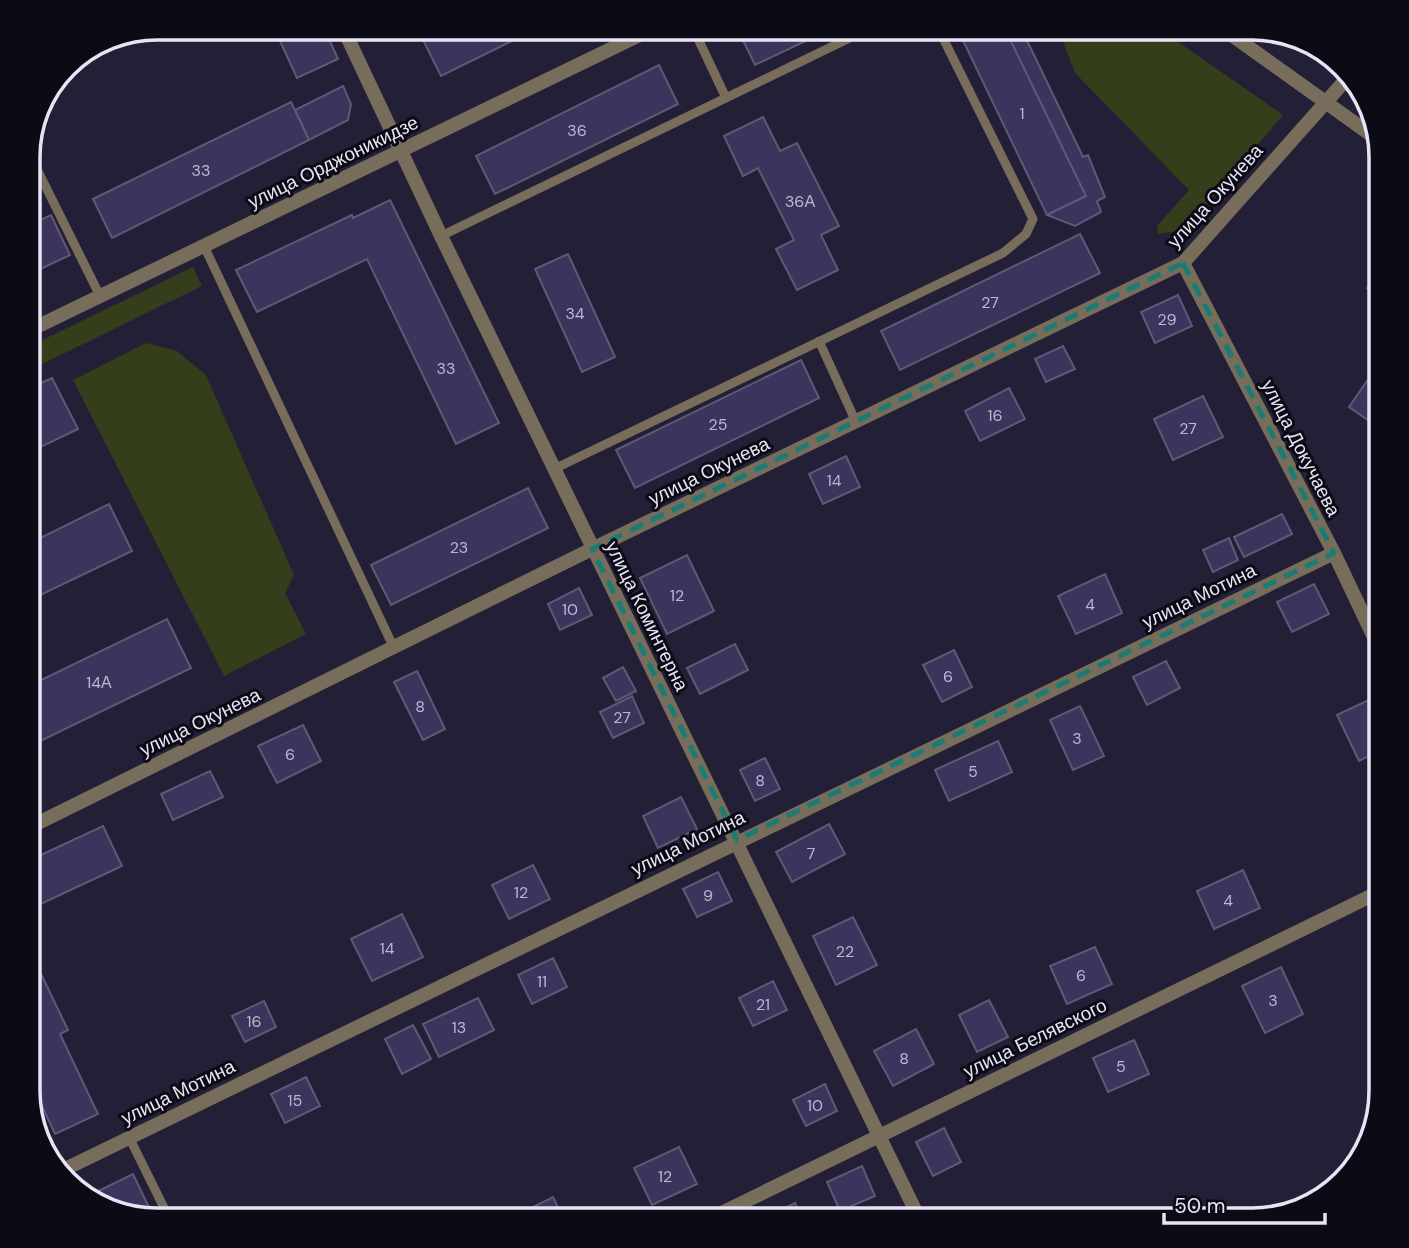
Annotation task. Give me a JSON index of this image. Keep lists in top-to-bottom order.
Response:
{
  "streets": {
    "street": [
      "улица Орджоникидзе",
      "улица Окунева",
      "улица Докучаева",
      "улица Мотина",
      "улица Коминтерна",
      "улица Белявского"
    ]
  },
  "crossings": [
    ["улица Орджоникидзе", "улица Коминтерна"],
    ["улица Окунева", "улица Докучаева"],
    ["улица Окунева", "улица Коминтерна"],
    ["улица Докучаева", "улица Мотина"],
    ["улица Мотина", "улица Коминтерна"],
    ["улица Коминтерна", "улица Белявского"]
  ],
  "house_numbers": [
    "1",
    "36",
    "33",
    "36А",
    "27",
    "34",
    "29",
    "33",
    "16",
    "25",
    "27",
    "14",
    "23",
    "12",
    "4",
    "10",
    "6",
    "14А",
    "8",
    "27",
    "3",
    "6",
    "5",
    "8",
    "7",
    "12",
    "9",
    "4",
    "14",
    "22",
    "6",
    "11",
    "3",
    "21",
    "16",
    "13",
    "8",
    "5",
    "15",
    "10",
    "12"
  ],
  "scale_bar": "50 m"
}
